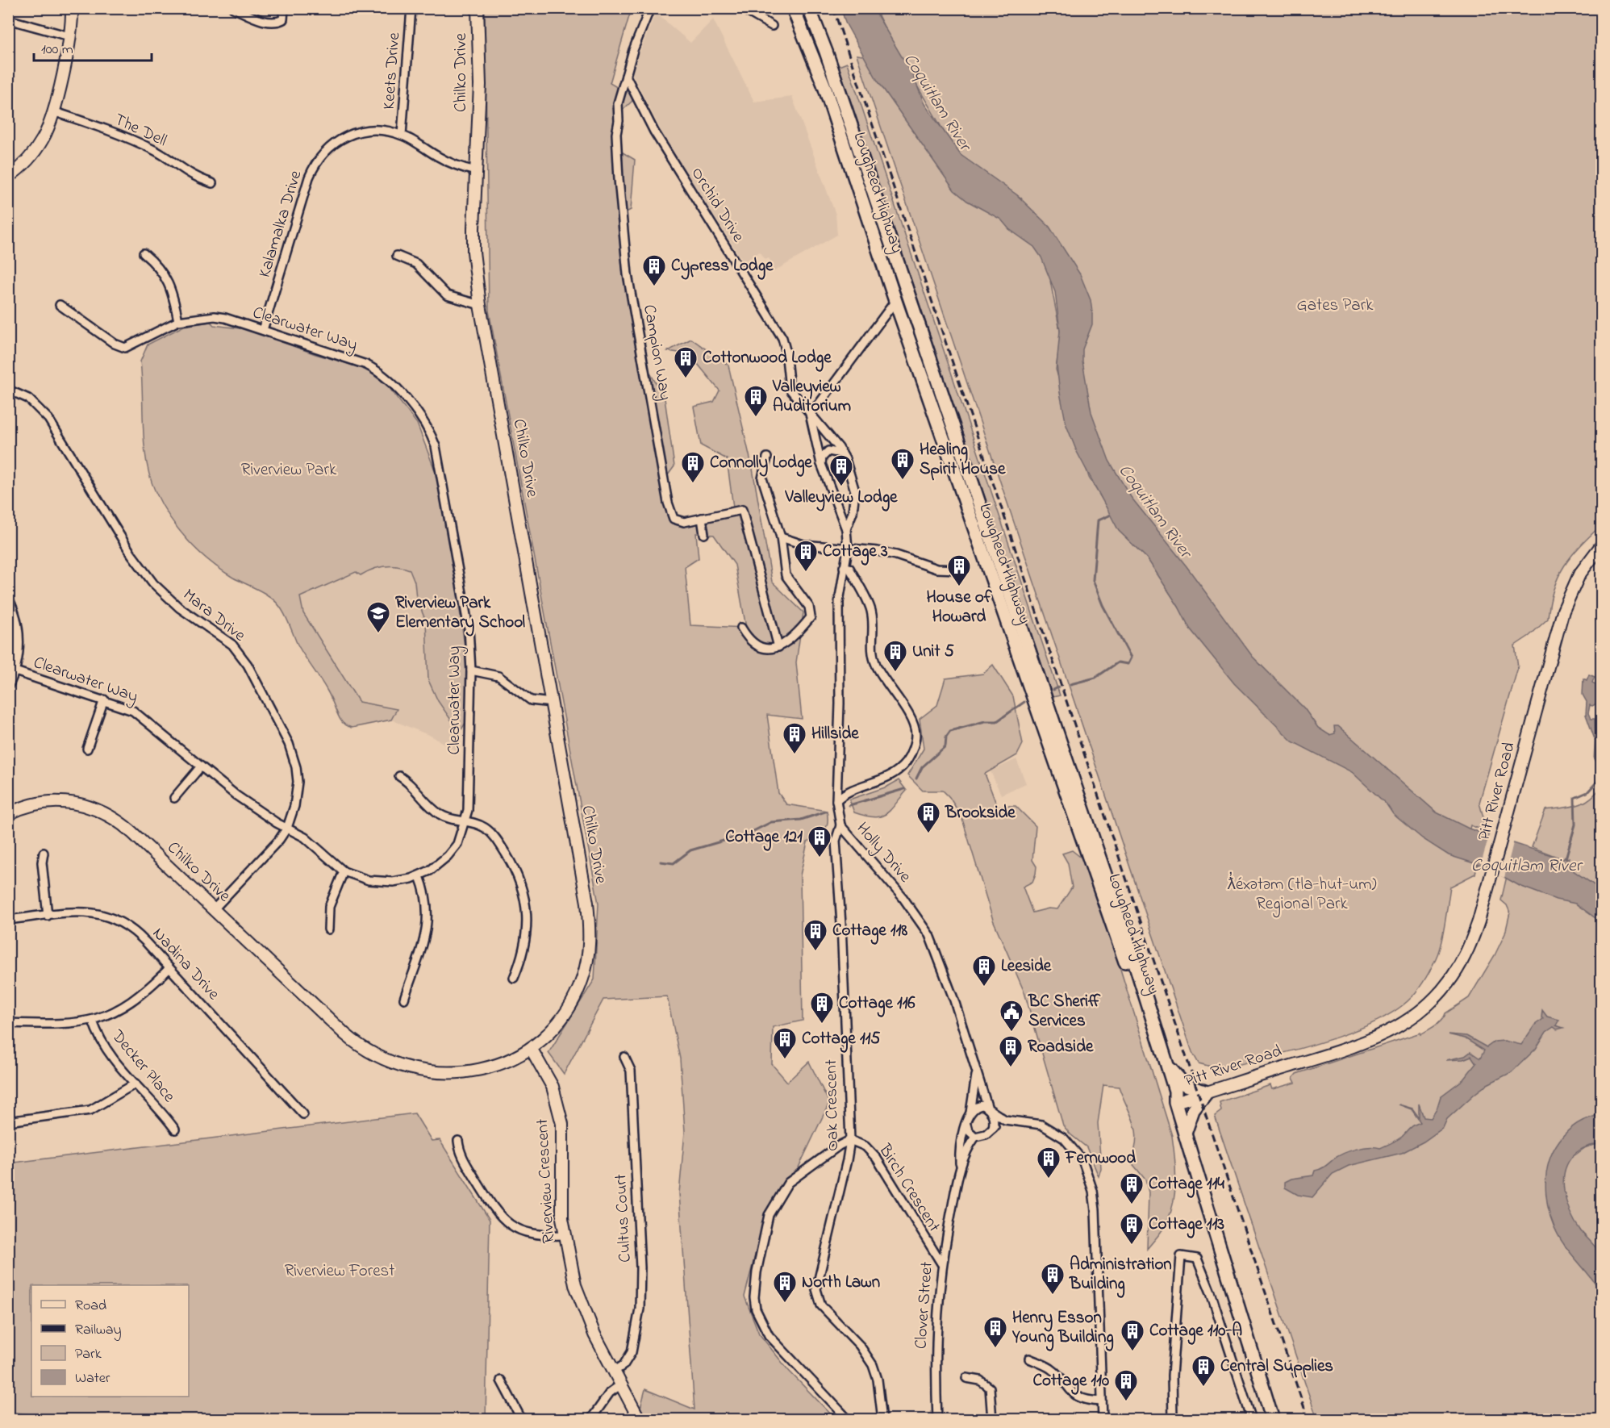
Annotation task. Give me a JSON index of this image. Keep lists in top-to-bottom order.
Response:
{
  "streets": {
    "main road": ["Lougheed Highway"],
    "street": [
      "Keets Drive",
      "Chilko Drive",
      "The Dell",
      "Orchid Drive",
      "Kalamalka Drive",
      "Clearwater Way",
      "Campion Way",
      "Mara Drive",
      "Pitt River Road",
      "Holly Drive",
      "Nadina Drive",
      "Decker Place",
      "Oak Crescent",
      "Riverview Crescent",
      "Birch Crescent",
      "Cultus Court",
      "Clover Street"
    ]
  },
  "crossings": [
    ["Keets Drive", "Kalamalka Drive"],
    ["Chilko Drive", "Kalamalka Drive"],
    ["Chilko Drive", "Mara Drive"],
    ["Chilko Drive", "Riverview Crescent"],
    ["Lougheed Highway", "Pitt River Road"],
    ["Orchid Drive", "Campion Way"],
    ["Kalamalka Drive", "Clearwater Way"],
    ["Clearwater Way", "Mara Drive"],
    ["Holly Drive", "Oak Crescent"],
    ["Holly Drive", "Clover Street"],
    ["Oak Crescent", "Birch Crescent"],
    ["Riverview Crescent", "Cultus Court"],
    ["Birch Crescent", "Clover Street"]
  ],
  "water": ["Coquitlam River"],
  "parks": [
    "Gates Park",
    "Riverview Park",
    "ƛ̓éxətəm (tla-hut-um) Regional Park",
    "Riverview Forest"
  ],
  "places": {
    "building": [
      "Cypress Lodge",
      "Cottonwood Lodge",
      "Valleyview Auditorium",
      "Healing Spirit House",
      "Connolly Lodge",
      "Valleyview Lodge",
      "Cottage 3",
      "House of Howard",
      "Unit 5",
      "Hillside",
      "Brookside",
      "Cottage 121",
      "Cottage 118",
      "Leeside",
      "Cottage 116",
      "Cottage 115",
      "Roadside",
      "Fernwood",
      "Cottage 114",
      "Cottage 113",
      "Administration Building",
      "North Lawn",
      "Henry Esson Young Building",
      "Cottage 110-A",
      "Central Supplies",
      "Cottage 110"
    ],
    "school or university": ["Riverview Park Elementary School"],
    "public building": ["BC Sheriff Services"]
  },
  "legend": [
    "Road",
    "Railway",
    "Park",
    "Water"
  ],
  "scale_bar": "100 m"
}
